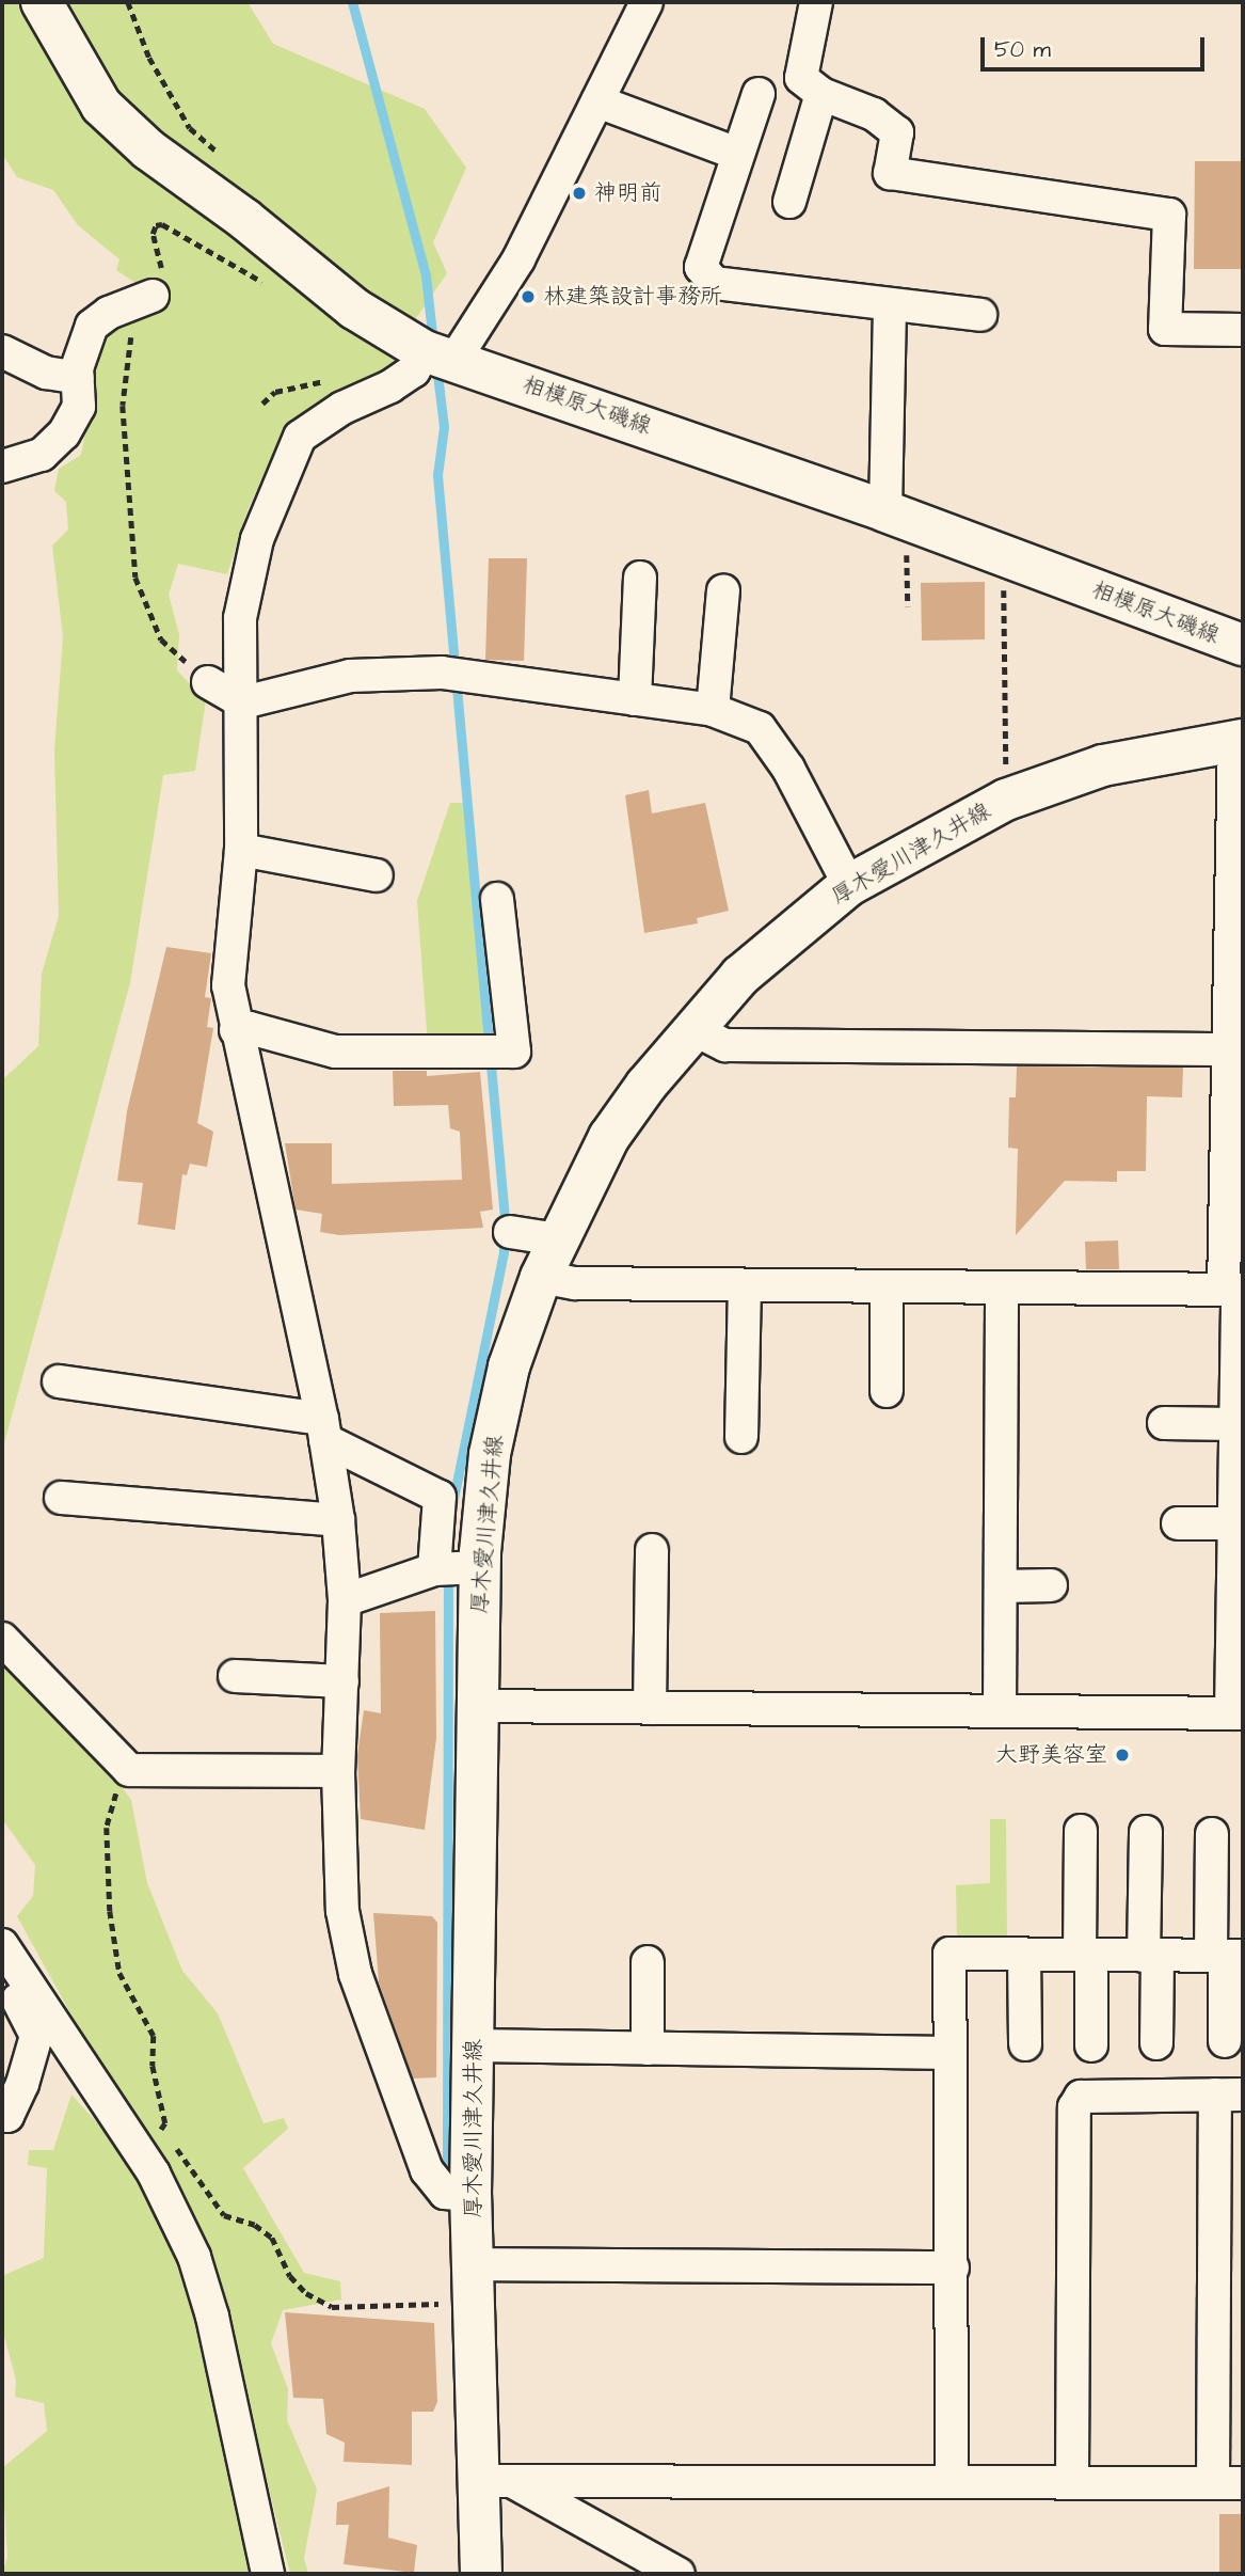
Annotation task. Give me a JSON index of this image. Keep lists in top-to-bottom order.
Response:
{
  "streets": {
    "main road": ["相模原大磯線", "厚木愛川津久井線"]
  },
  "places": ["神明前", "林建築設計事務所", "大野美容室"],
  "scale_bar": "50 m"
}
